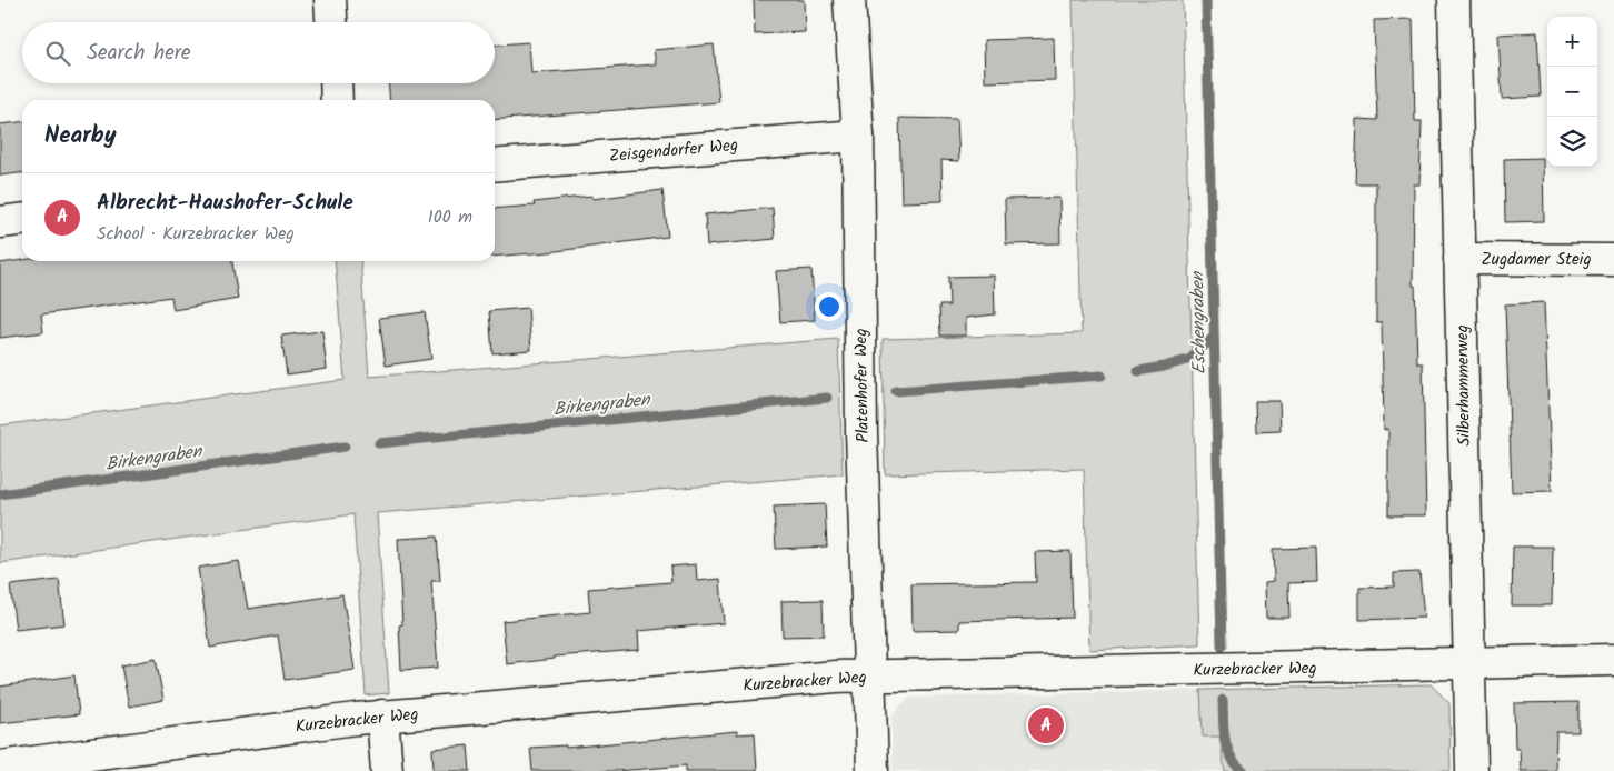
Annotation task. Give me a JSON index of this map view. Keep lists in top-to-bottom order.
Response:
{
  "streets": {
    "street": [
      "Zeisgendorfer Weg",
      "Zugdamer Steig",
      "Platenhofer Weg",
      "Silberhammerweg",
      "Kurzebracker Weg"
    ]
  },
  "crossings": [
    ["Zeisgendorfer Weg", "Platenhofer Weg"],
    ["Zugdamer Steig", "Silberhammerweg"],
    ["Platenhofer Weg", "Kurzebracker Weg"],
    ["Silberhammerweg", "Kurzebracker Weg"]
  ],
  "water": ["Eschengraben", "Birkengraben"],
  "page": {
    "map_buttons": ["+", "−"],
    "search": "Search here",
    "heading": "Nearby",
    "list": [
      {
        "mark": "A",
        "name": "Albrecht-Haushofer-Schule",
        "note": "School · Kurzebracker Weg",
        "value": "100 m"
      }
    ],
    "pins": "A"
  }
}
